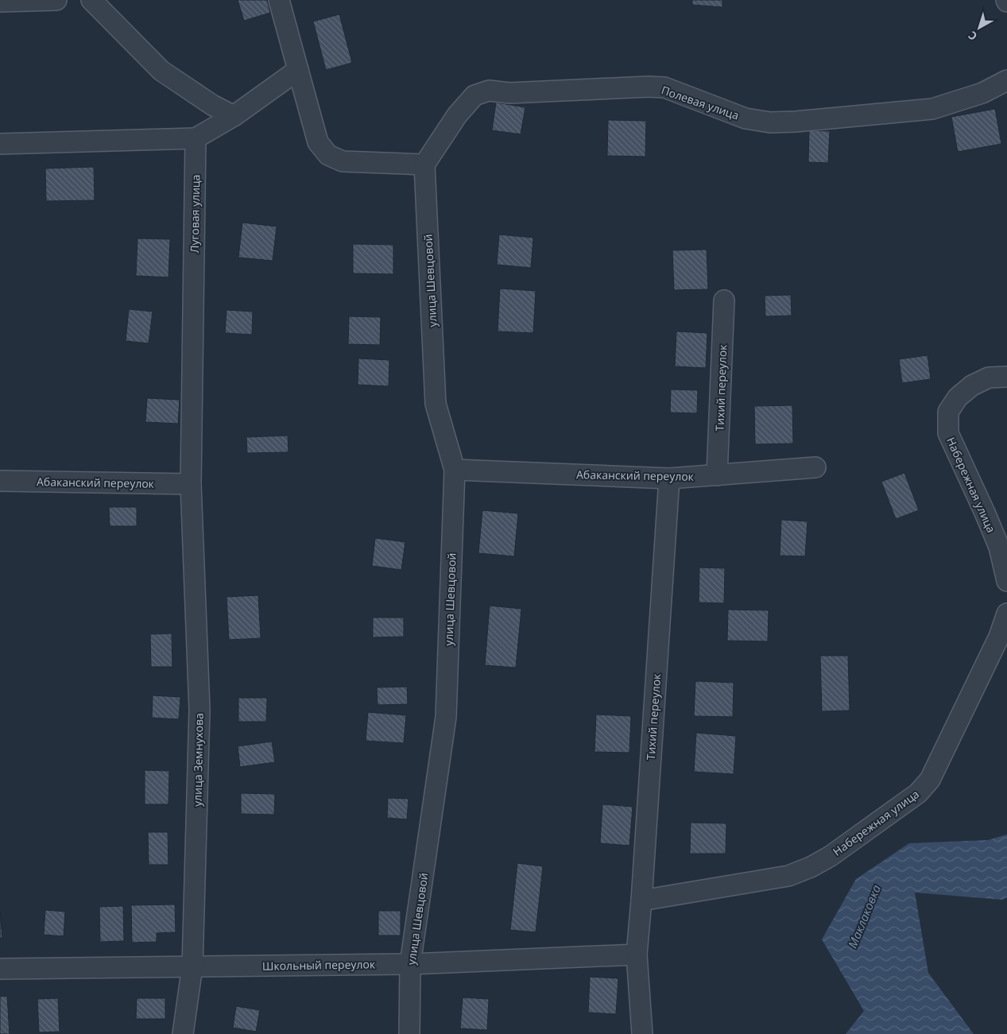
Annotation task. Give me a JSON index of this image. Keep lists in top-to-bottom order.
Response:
{
  "streets": {
    "street": [
      "Полевая улица",
      "Луговая улица",
      "улица Шевцовой",
      "Тихий переулок",
      "Абаканский переулок",
      "Набережная улица",
      "улица Земнухова",
      "Школьный переулок"
    ]
  },
  "crossings": [
    ["Полевая улица", "улица Шевцовой"],
    ["Луговая улица", "Абаканский переулок"],
    ["Луговая улица", "улица Земнухова"],
    ["улица Шевцовой", "Абаканский переулок"],
    ["улица Шевцовой", "Школьный переулок"],
    ["Тихий переулок", "Абаканский переулок"],
    ["Тихий переулок", "Набережная улица"],
    ["Тихий переулок", "Школьный переулок"],
    ["Абаканский переулок", "улица Земнухова"],
    ["улица Земнухова", "Школьный переулок"]
  ],
  "water": ["Маклаковка"],
  "north": "bottom left"
}
